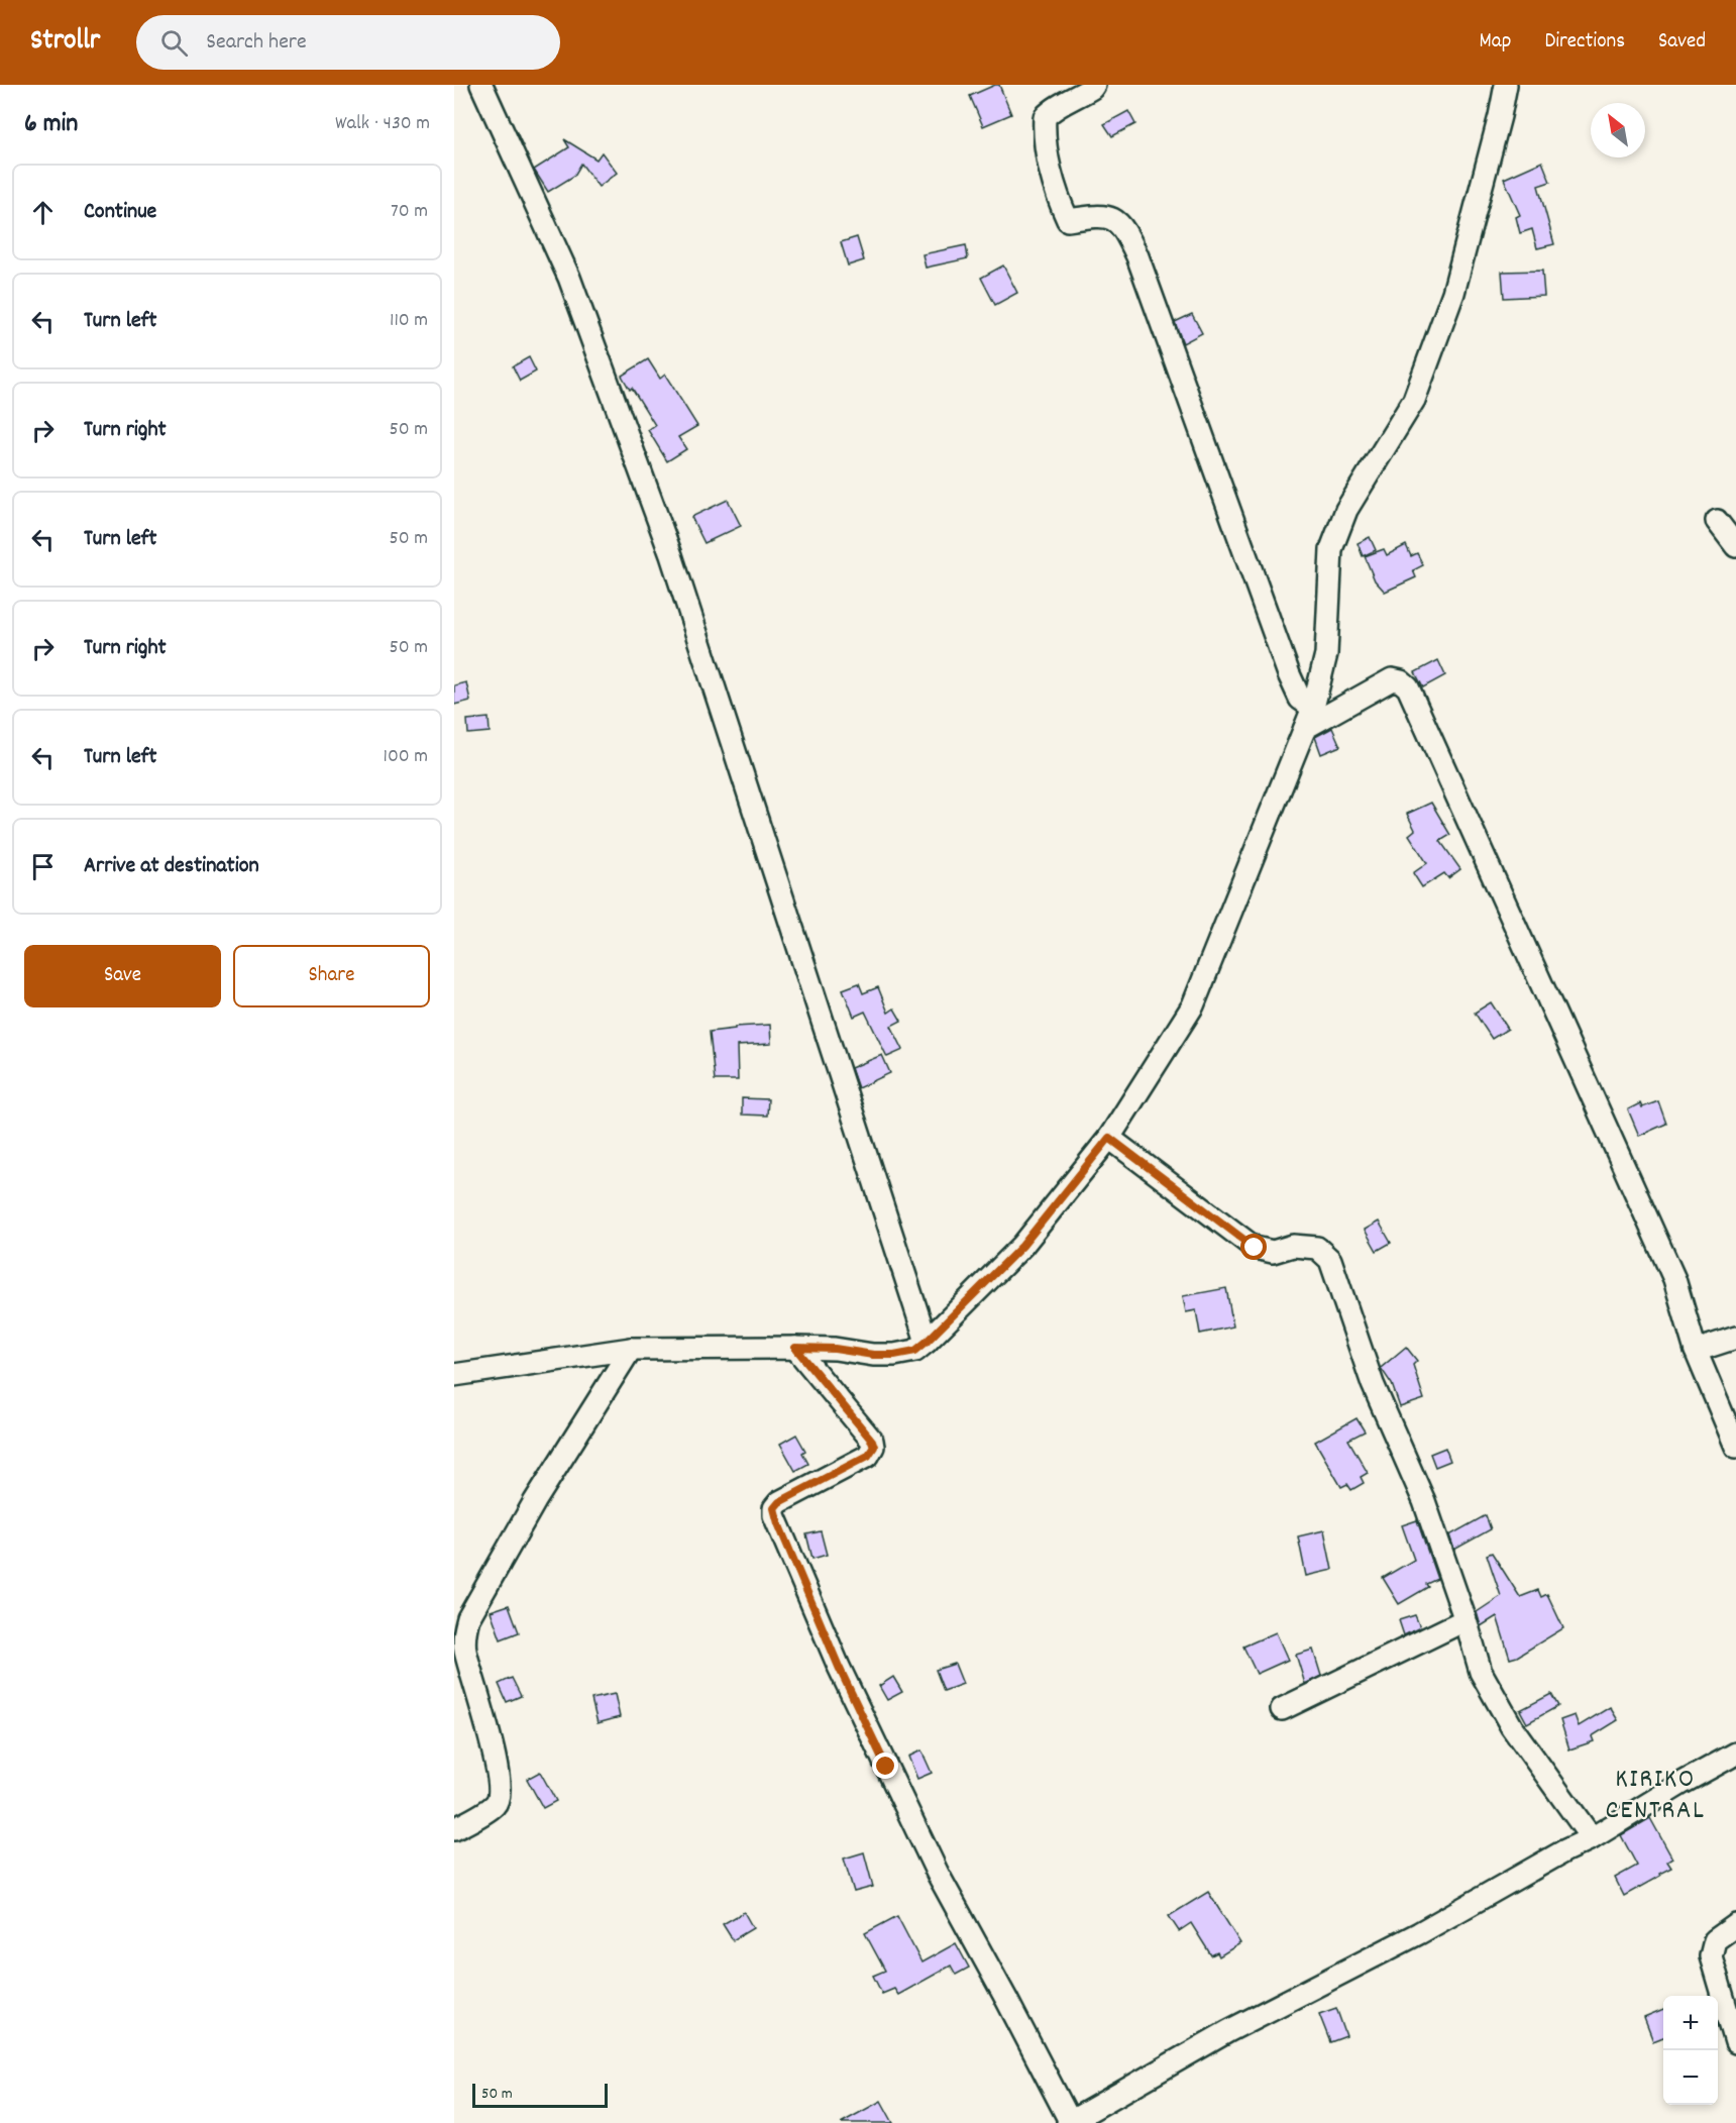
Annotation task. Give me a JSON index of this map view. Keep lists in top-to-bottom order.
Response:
{
  "districts": ["KIRIKO CENTRAL"],
  "scale_bar": "50 m",
  "north": "top left",
  "page": {
    "header": "Strollr",
    "search": "Search here",
    "nav": ["Map", "Directions", "Saved"],
    "heading": ["6 min", "Walk · 430 m"],
    "list": [
      ["Continue", "70 m"],
      ["Turn left", "110 m"],
      ["Turn right", "50 m"],
      ["Turn left", "50 m"],
      ["Turn right", "50 m"],
      ["Turn left", "100 m"],
      "Arrive at destination"
    ],
    "buttons": ["Save", "Share"],
    "map_buttons": ["+", "−"],
    "scale": "50 m"
  }
}
